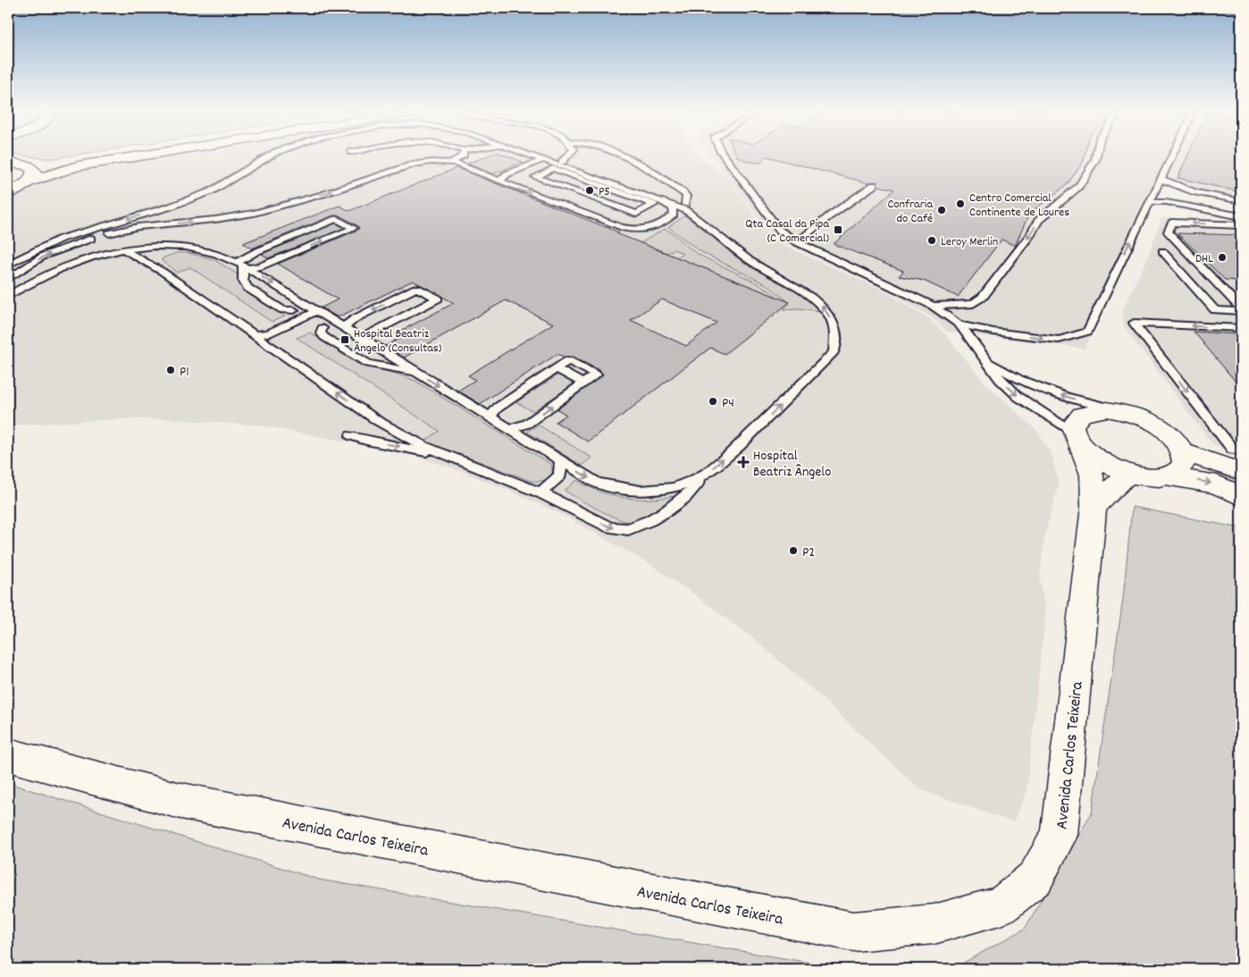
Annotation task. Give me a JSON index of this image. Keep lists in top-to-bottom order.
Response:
{
  "streets": {
    "main road": ["Avenida Carlos Teixeira"]
  },
  "places": {
    "other": [
      "P5",
      "Centro Comercial Continente de Loures",
      "Confraria do Café",
      "Leroy Merlin",
      "DHL",
      "P1",
      "P4",
      "P2"
    ],
    "transit": ["Qta Casal da Pipa (C Comercial)", "Hospital Beatriz Ângelo (Consultas)"],
    "health": ["Hospital Beatriz Ângelo"]
  }
}
